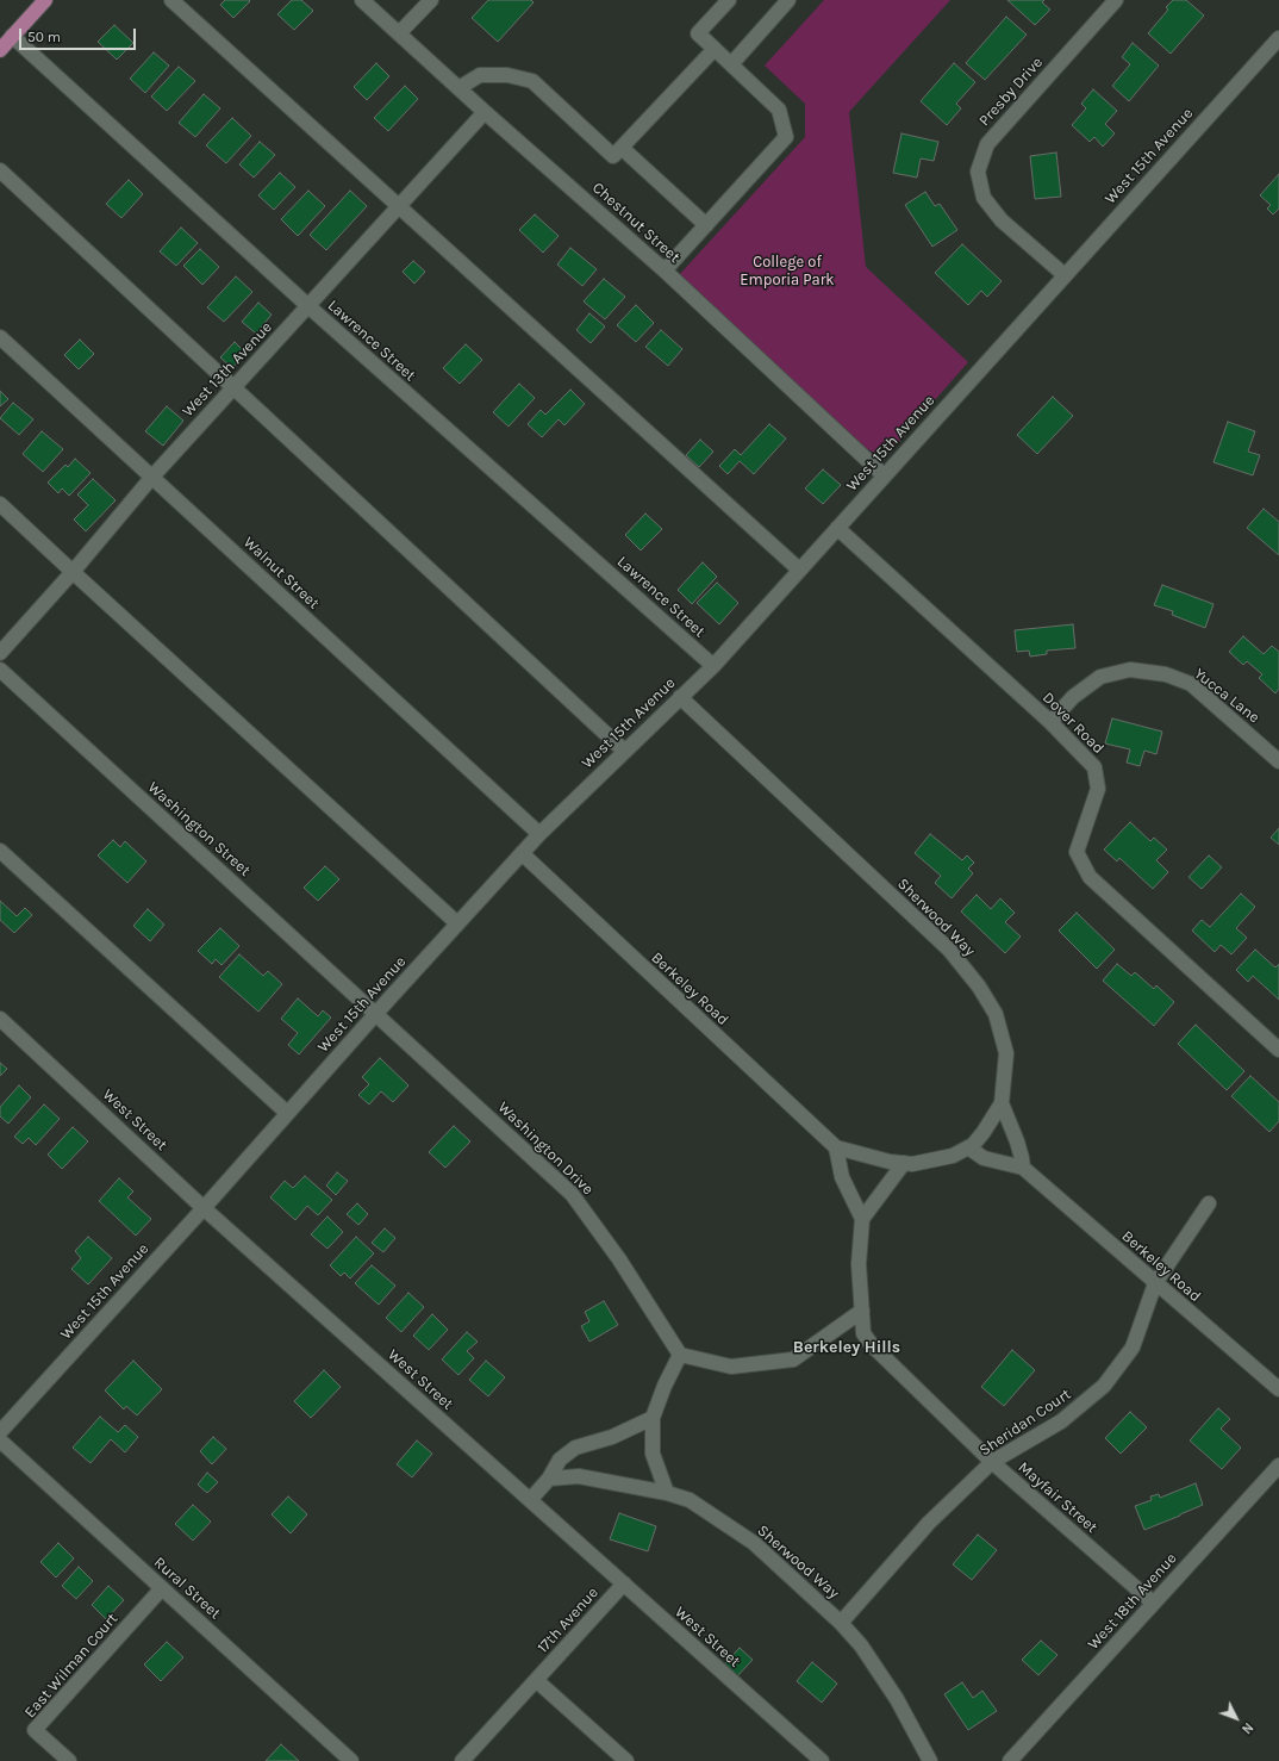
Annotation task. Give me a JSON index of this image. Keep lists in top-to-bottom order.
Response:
{
  "streets": {
    "street": [
      "Presby Drive",
      "West 15th Avenue",
      "Chestnut Street",
      "Lawrence Street",
      "West 13th Avenue",
      "Walnut Street",
      "Yucca Lane",
      "Dover Road",
      "Washington Street",
      "Sherwood Way",
      "Berkeley Road",
      "West Street",
      "Washington Drive",
      "Sheridan Court",
      "Mayfair Street",
      "Rural Street",
      "West 18th Avenue",
      "17th Avenue",
      "East Wilman Court"
    ]
  },
  "crossings": [
    ["Presby Drive", "West 15th Avenue"],
    ["West 15th Avenue", "Chestnut Street"],
    ["West 15th Avenue", "Lawrence Street"],
    ["West 15th Avenue", "Walnut Street"],
    ["West 15th Avenue", "Dover Road"],
    ["West 15th Avenue", "Washington Street"],
    ["West 15th Avenue", "Sherwood Way"],
    ["West 15th Avenue", "Berkeley Road"],
    ["West 15th Avenue", "West Street"],
    ["West 15th Avenue", "Washington Drive"],
    ["Chestnut Street", "West 13th Avenue"],
    ["Lawrence Street", "West 13th Avenue"],
    ["West 13th Avenue", "Walnut Street"],
    ["Yucca Lane", "Dover Road"],
    ["Washington Street", "Washington Drive"],
    ["Sherwood Way", "Berkeley Road"],
    ["Sherwood Way", "Sheridan Court"],
    ["Berkeley Road", "Sheridan Court"],
    ["West Street", "17th Avenue"],
    ["Sheridan Court", "Mayfair Street"],
    ["Mayfair Street", "West 18th Avenue"],
    ["Rural Street", "East Wilman Court"]
  ],
  "districts": ["Berkeley Hills"],
  "parks": ["College of Emporia Park"],
  "scale_bar": "50 m",
  "north": "bottom right"
}
